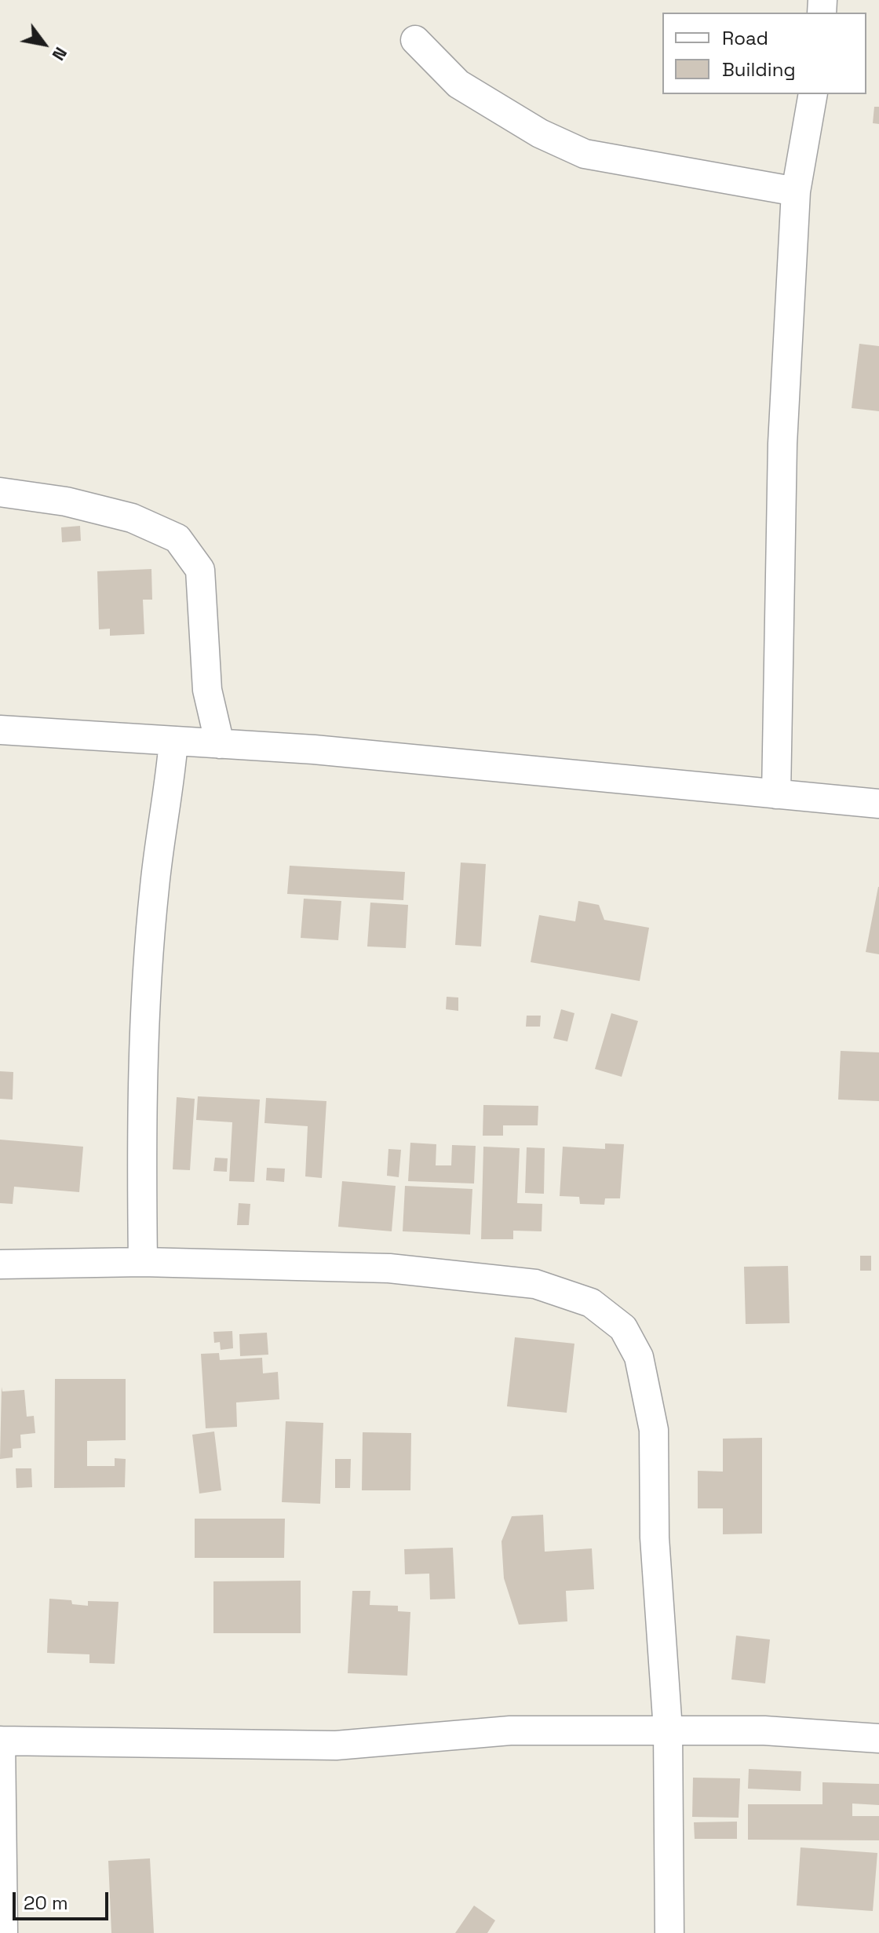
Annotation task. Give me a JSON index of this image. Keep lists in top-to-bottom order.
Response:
{
  "legend": ["Road", "Building"],
  "scale_bar": "20 m",
  "north": "bottom right"
}
